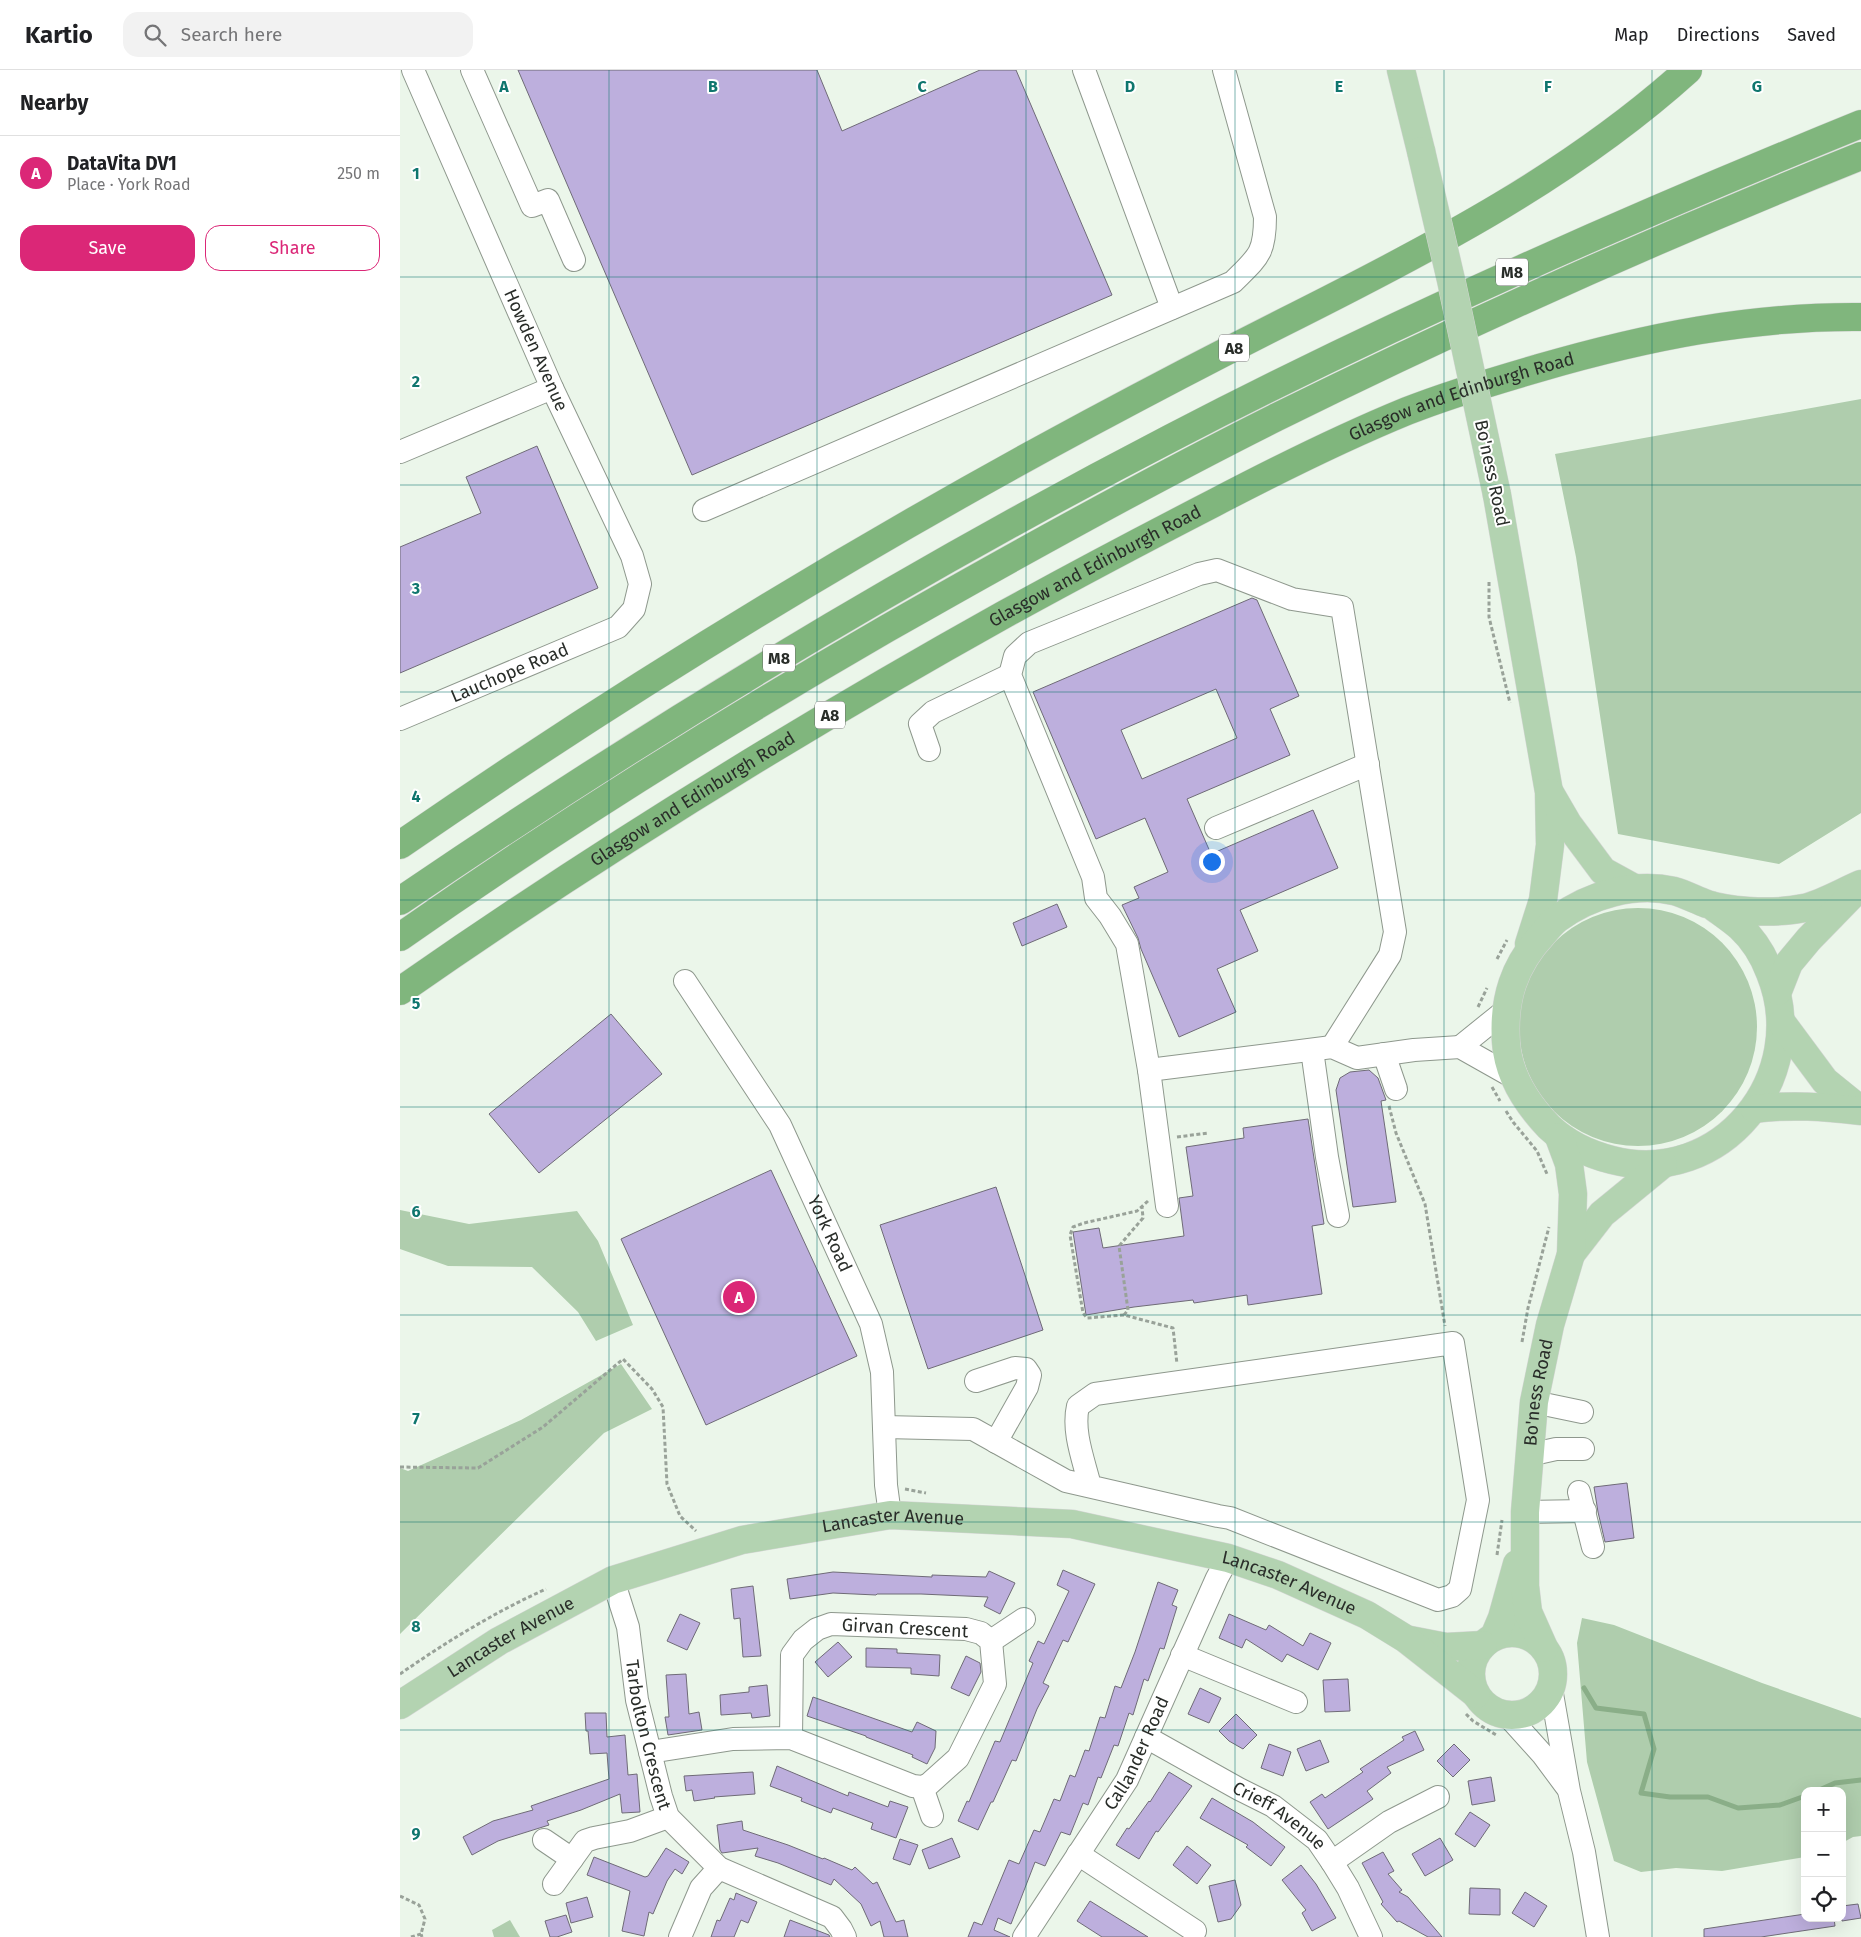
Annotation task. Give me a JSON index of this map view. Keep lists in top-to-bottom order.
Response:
{
  "streets": {
    "highway": ["M8", "A8", "Glasgow and Edinburgh Road"],
    "main road": ["Bo'ness Road", "Lancaster Avenue"],
    "street": [
      "Howden Avenue",
      "Lauchope Road",
      "York Road",
      "Girvan Crescent",
      "Tarbolton Crescent",
      "Callander Road",
      "Crieff Avenue"
    ]
  },
  "crossings": [
    ["Howden Avenue", "Lauchope Road"],
    ["Bo'ness Road", "Lancaster Avenue"],
    ["York Road", "Lancaster Avenue"],
    ["Lancaster Avenue", "Tarbolton Crescent"],
    ["Lancaster Avenue", "Callander Road"],
    ["Callander Road", "Crieff Avenue"]
  ],
  "page": {
    "header": "Kartio",
    "search": "Search here",
    "nav": ["Map", "Directions", "Saved"],
    "heading": "Nearby",
    "list": [
      {
        "mark": "A",
        "name": "DataVita DV1",
        "note": "Place · York Road",
        "value": "250 m"
      }
    ],
    "buttons": ["Save", "Share"],
    "pins": "A",
    "map_buttons": ["+", "−"]
  },
  "grid": {
    "columns": [
      "A",
      "B",
      "C",
      "D",
      "E",
      "F",
      "G"
    ],
    "rows": [
      "1",
      "2",
      "3",
      "4",
      "5",
      "6",
      "7",
      "8",
      "9"
    ]
  }
}
